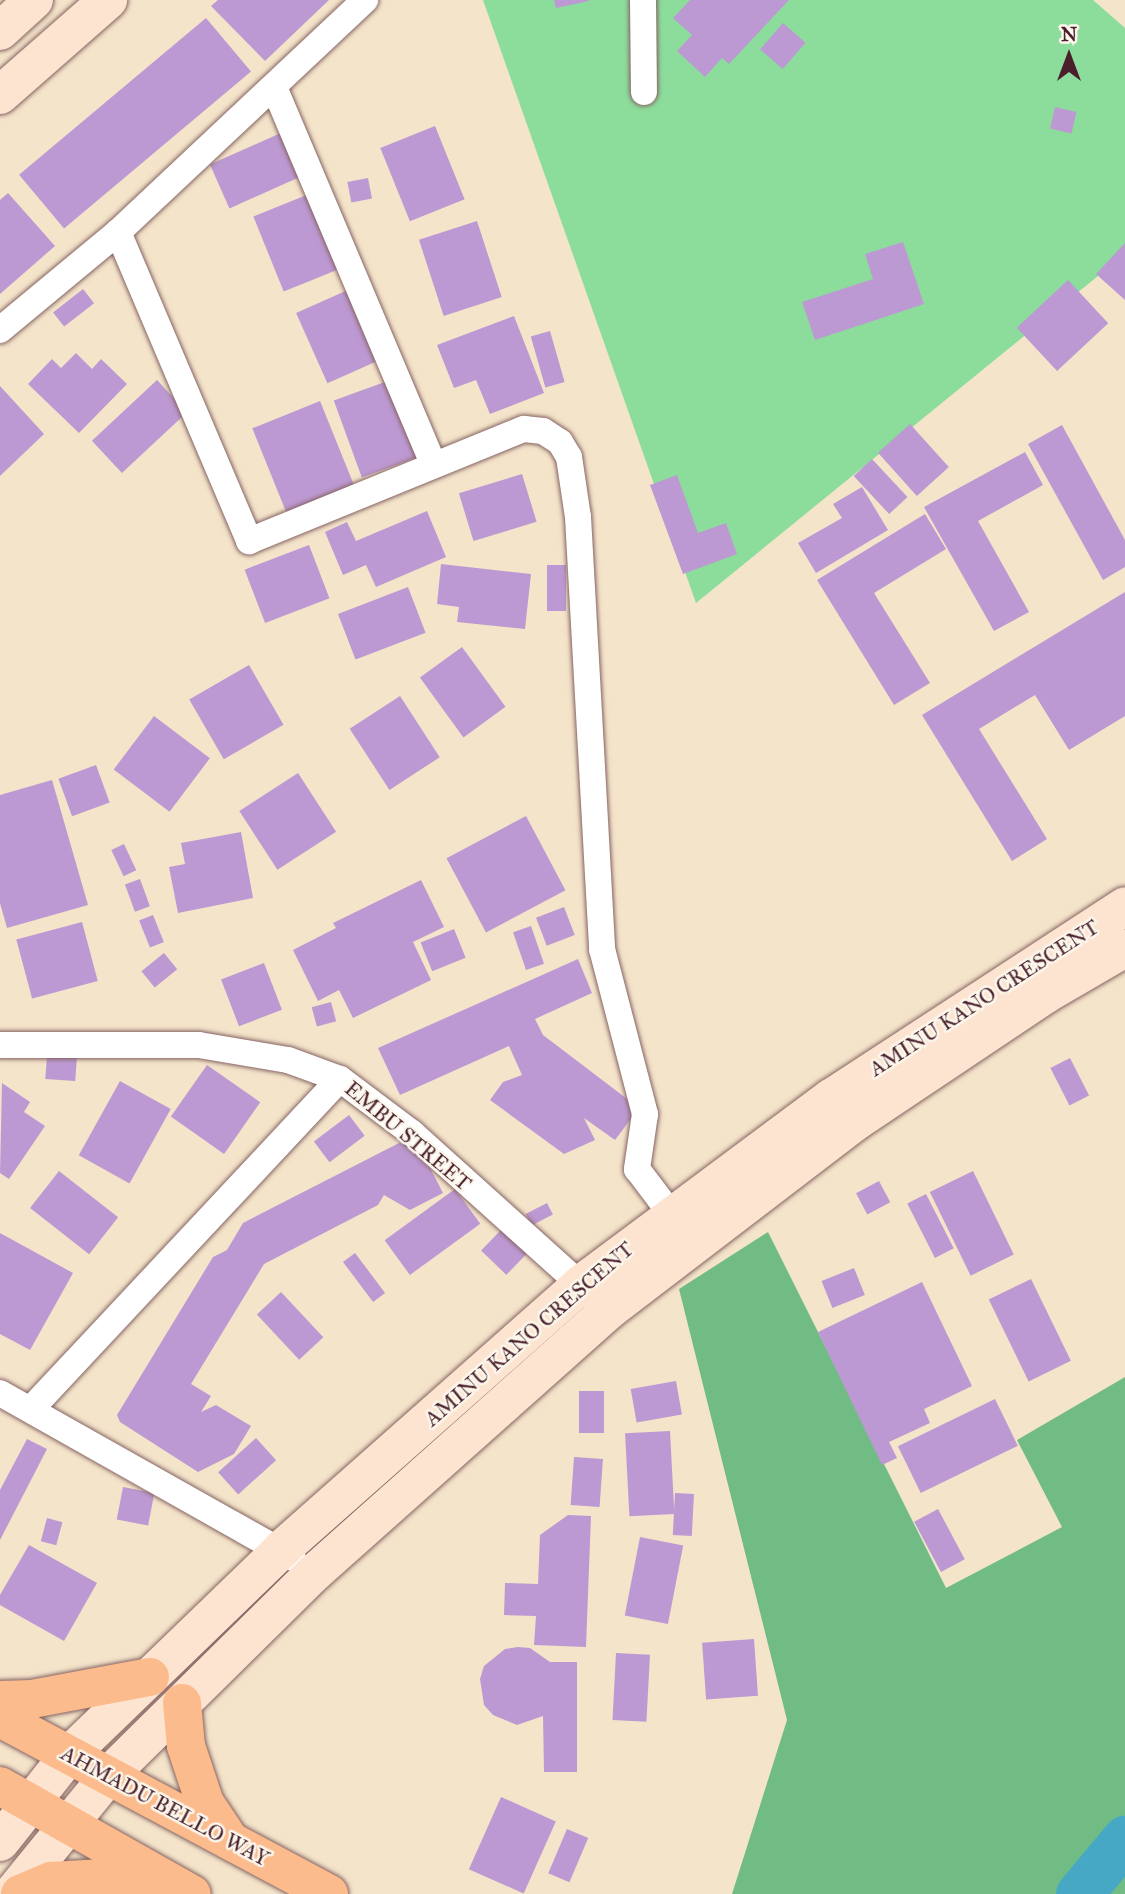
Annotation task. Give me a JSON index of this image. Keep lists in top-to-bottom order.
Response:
{
  "streets": {
    "main road": ["AHMADU BELLO WAY"],
    "street": ["AMINU KANO CRESCENT", "EMBU STREET"]
  },
  "crossings": [
    ["AMINU KANO CRESCENT", "EMBU STREET"],
    ["AMINU KANO CRESCENT", "AHMADU BELLO WAY"]
  ],
  "north": "top"
}
